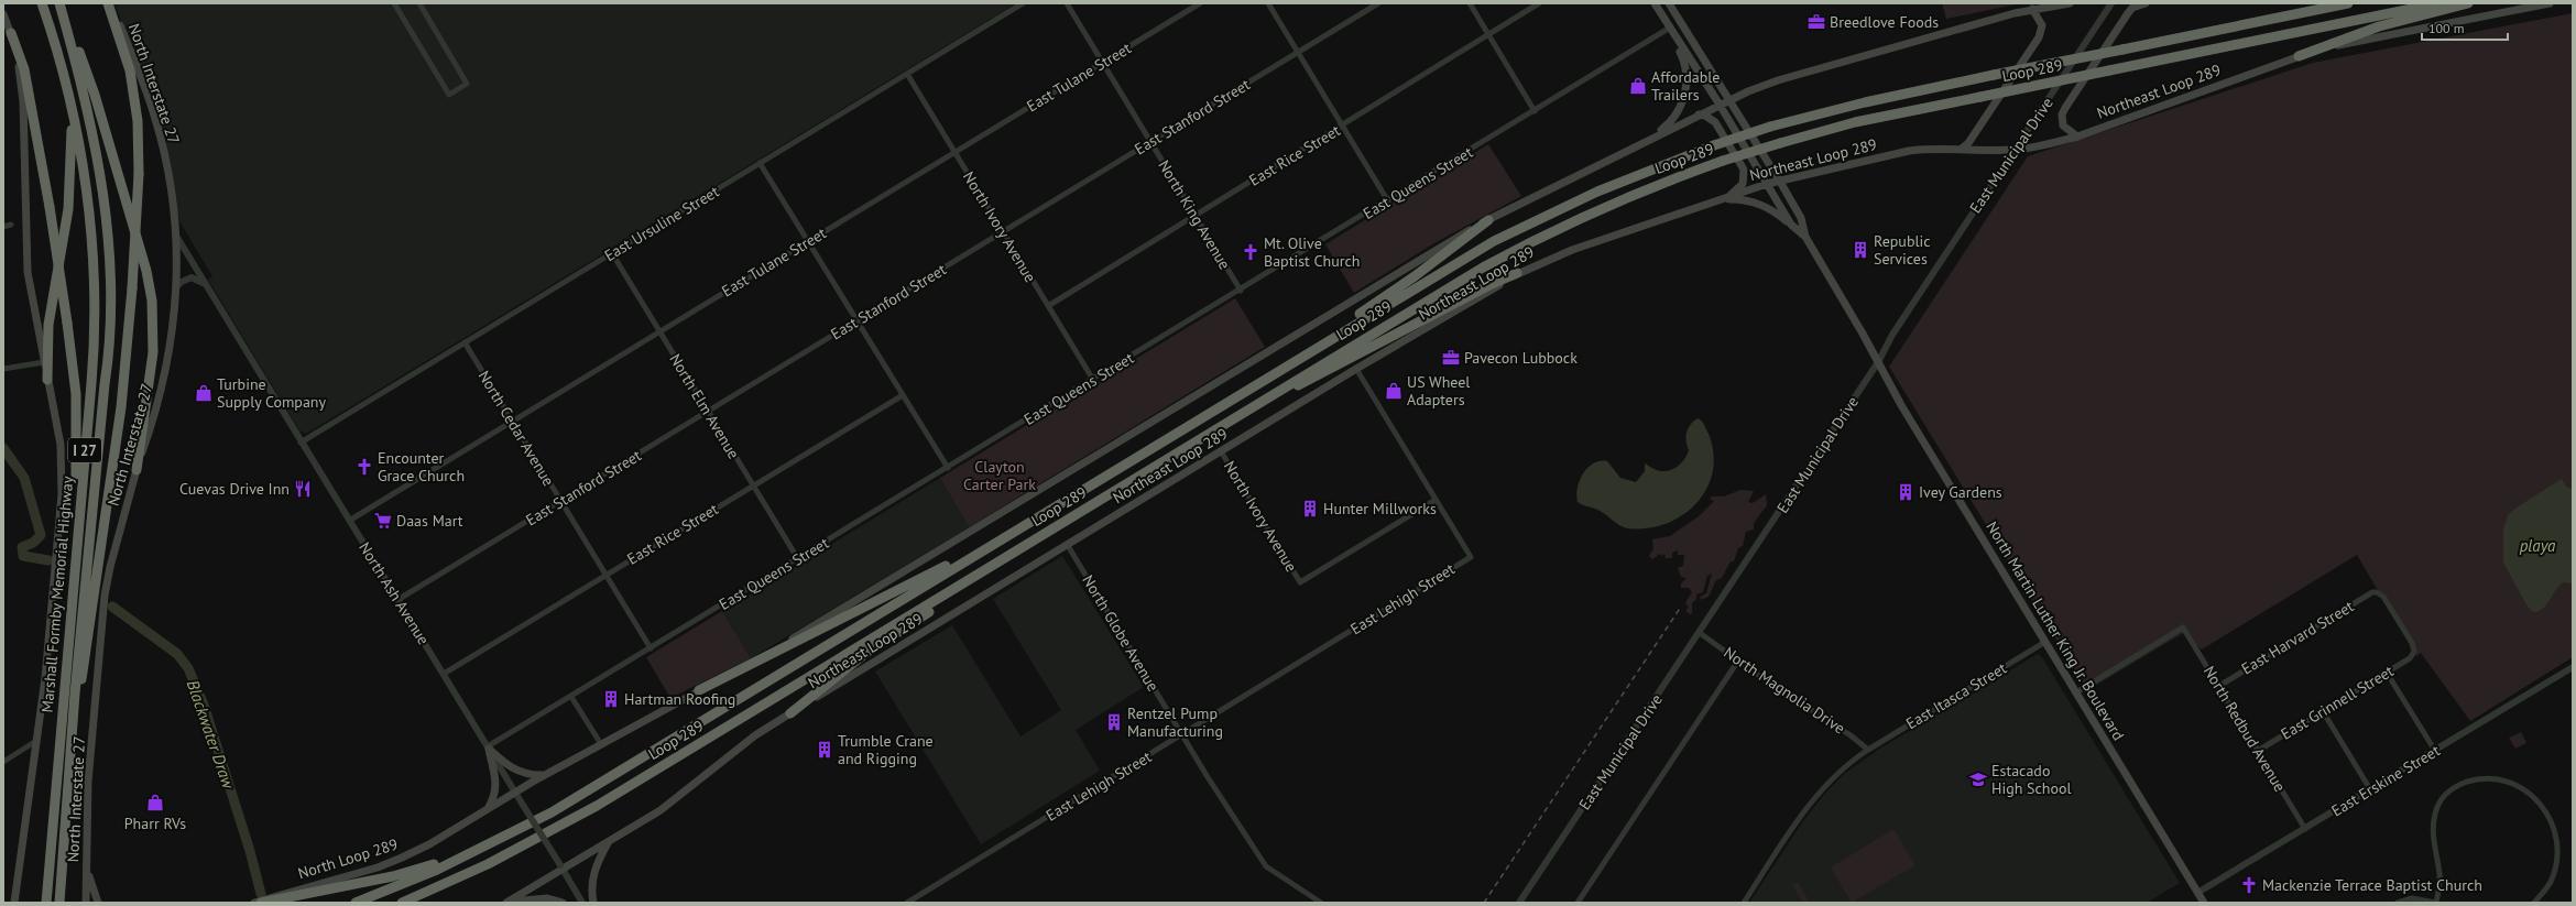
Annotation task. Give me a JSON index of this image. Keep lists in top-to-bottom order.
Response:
{
  "streets": {
    "highway": ["Loop 289", "I 27", "Marshall Formby Memorial Highway"],
    "main road": [
      "North Interstate 27",
      "Northeast Loop 289",
      "North Martin Luther King Jr. Boulevard",
      "North Loop 289"
    ],
    "street": [
      "East Tulane Street",
      "East Stanford Street",
      "East Rice Street",
      "East Municipal Drive",
      "East Queens Street",
      "North King Avenue",
      "East Ursuline Street",
      "North Ivory Avenue",
      "North Elm Avenue",
      "North Cedar Avenue",
      "North Ash Avenue",
      "East Lehigh Street",
      "North Globe Avenue",
      "East Harvard Street",
      "North Magnolia Drive",
      "East Itasca Street",
      "East Grinnell Street",
      "North Redbud Avenue",
      "East Erskine Street"
    ]
  },
  "crossings": [
    ["East Tulane Street", "North King Avenue"],
    ["East Tulane Street", "North Ivory Avenue"],
    ["East Tulane Street", "North Elm Avenue"],
    ["East Tulane Street", "North Cedar Avenue"],
    ["East Tulane Street", "North Ash Avenue"],
    ["North Interstate 27", "North Ash Avenue"],
    ["Northeast Loop 289", "East Municipal Drive"],
    ["Northeast Loop 289", "North Ivory Avenue"],
    ["Northeast Loop 289", "North Ash Avenue"],
    ["Northeast Loop 289", "North Martin Luther King Jr. Boulevard"],
    ["Northeast Loop 289", "North Globe Avenue"],
    ["East Stanford Street", "North King Avenue"],
    ["East Stanford Street", "North Ivory Avenue"],
    ["East Stanford Street", "North Elm Avenue"],
    ["East Stanford Street", "North Cedar Avenue"],
    ["East Stanford Street", "North Ash Avenue"],
    ["East Rice Street", "North King Avenue"],
    ["East Rice Street", "North Ivory Avenue"],
    ["East Rice Street", "North Elm Avenue"],
    ["East Rice Street", "North Cedar Avenue"],
    ["East Rice Street", "North Ash Avenue"],
    ["East Municipal Drive", "North Martin Luther King Jr. Boulevard"],
    ["East Municipal Drive", "North Magnolia Drive"],
    ["East Queens Street", "North King Avenue"],
    ["East Queens Street", "North Ivory Avenue"],
    ["East Queens Street", "North Elm Avenue"],
    ["East Queens Street", "North Cedar Avenue"],
    ["East Queens Street", "North Ash Avenue"],
    ["East Queens Street", "North Martin Luther King Jr. Boulevard"],
    ["East Ursuline Street", "North Ivory Avenue"],
    ["East Ursuline Street", "North Elm Avenue"],
    ["East Ursuline Street", "North Cedar Avenue"],
    ["East Ursuline Street", "North Ash Avenue"],
    ["North Ivory Avenue", "East Lehigh Street"],
    ["North Ash Avenue", "North Loop 289"],
    ["East Lehigh Street", "North Globe Avenue"],
    ["North Martin Luther King Jr. Boulevard", "East Itasca Street"],
    ["North Martin Luther King Jr. Boulevard", "North Redbud Avenue"],
    ["North Martin Luther King Jr. Boulevard", "East Erskine Street"],
    ["East Harvard Street", "East Grinnell Street"],
    ["East Harvard Street", "North Redbud Avenue"],
    ["North Magnolia Drive", "East Itasca Street"],
    ["East Grinnell Street", "North Redbud Avenue"],
    ["North Redbud Avenue", "East Erskine Street"]
  ],
  "water": ["playa", "Blackwater Draw"],
  "parks": ["Clayton Carter Park"],
  "places": {
    "office": ["Breedlove Foods", "Pavecon Lubbock"],
    "shop": [
      "Affordable Trailers",
      "US Wheel Adapters",
      "Turbine Supply Company",
      "Pharr RVs"
    ],
    "building": [
      "Republic Services",
      "Ivey Gardens",
      "Hunter Millworks",
      "Hartman Roofing",
      "Rentzel Pump Manufacturing",
      "Trumble Crane and Rigging"
    ],
    "church": ["Mt. Olive Baptist Church", "Encounter Grace Church", "Mackenzie Terrace Baptist Church"],
    "restaurant": ["Cuevas Drive Inn"],
    "supermarket": ["Daas Mart"],
    "school or university": ["Estacado High School"]
  },
  "scale_bar": "100 m"
}
